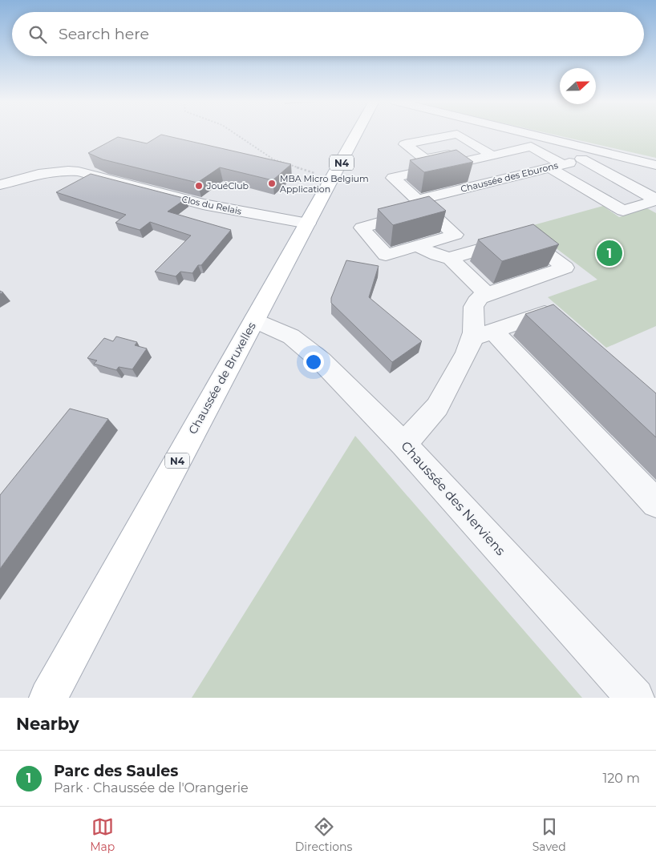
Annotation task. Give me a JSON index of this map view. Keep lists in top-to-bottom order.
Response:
{
  "streets": {
    "main road": ["N4", "Chaussée de Bruxelles"],
    "street": ["Chaussée des Eburons", "Clos du Relais", "Chaussée des Nerviens"]
  },
  "crossings": [
    ["Clos du Relais", "Chaussée de Bruxelles"],
    ["Chaussée de Bruxelles", "Chaussée des Nerviens"]
  ],
  "places": ["MBA Micro Belgium Application", "JouéClub"],
  "north": "right",
  "page": {
    "search": "Search here",
    "pins": "1",
    "heading": "Nearby",
    "list": [
      {
        "mark": "1",
        "name": "Parc des Saules",
        "note": "Park · Chaussée de l'Orangerie",
        "value": "120 m"
      }
    ],
    "nav": ["Map", "Directions", "Saved"]
  }
}
